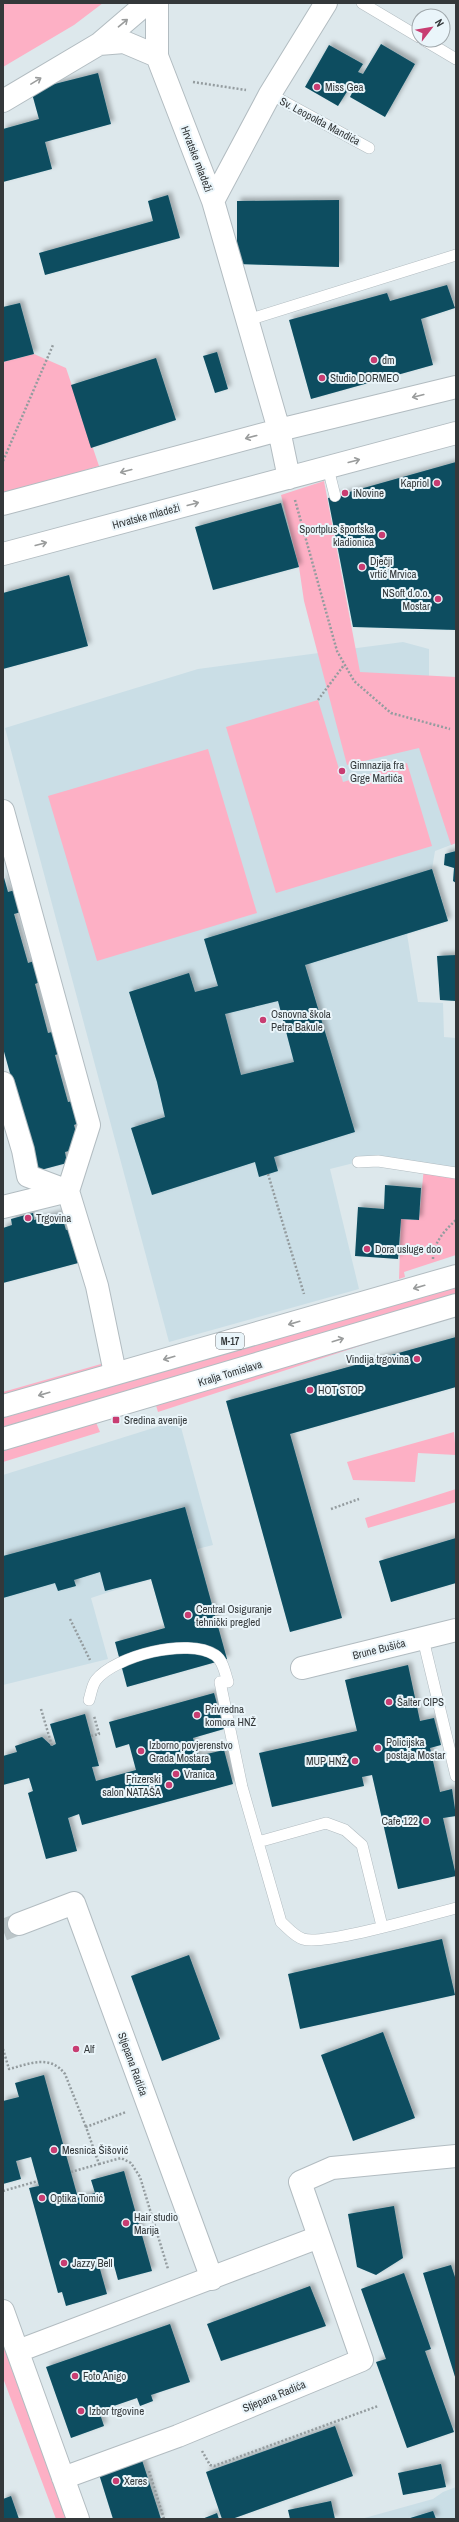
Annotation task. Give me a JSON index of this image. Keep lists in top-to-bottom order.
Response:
{
  "streets": {
    "street": [
      "Sv. Leopolda Mandića",
      "Hrvatske mladeži",
      "M-17",
      "Kralja Tomislava",
      "Brune Bušića",
      "Stjepana Radića"
    ]
  },
  "crossings": [
    ["Sv. Leopolda Mandića", "Hrvatske mladeži"]
  ],
  "places": {
    "other": [
      "Miss Gea",
      "dm",
      "Studio DORMEO",
      "Kapriol",
      "iNovine",
      "Sportplus športska kladionica",
      "Dječji vrtić Mrvica",
      "NSoft d.o.o. Mostar",
      "Gimnazija fra Grge Martića",
      "Osnovna škola Petra Bakule",
      "Trgovina",
      "Dora usluge doo",
      "Vindija trgovina",
      "HOT STOP",
      "Central Osiguranje tehnički pregled",
      "Šalter CIPS",
      "Privredna komora HNŽ",
      "Policijska postaja Mostar",
      "Izborno povjerenstvo Grada Mostara",
      "MUP HNŽ",
      "Vranica",
      "Frizerski salon NATAŠA",
      "Cafe 122",
      "Alf",
      "Mesnica Šišović",
      "Optika Tomić",
      "Hair studio Marija",
      "Jazzy Bell",
      "Foto Anigo",
      "Izbor trgovine",
      "Xeres"
    ],
    "transit": ["Sredina avenije"]
  },
  "north": "top right"
}
